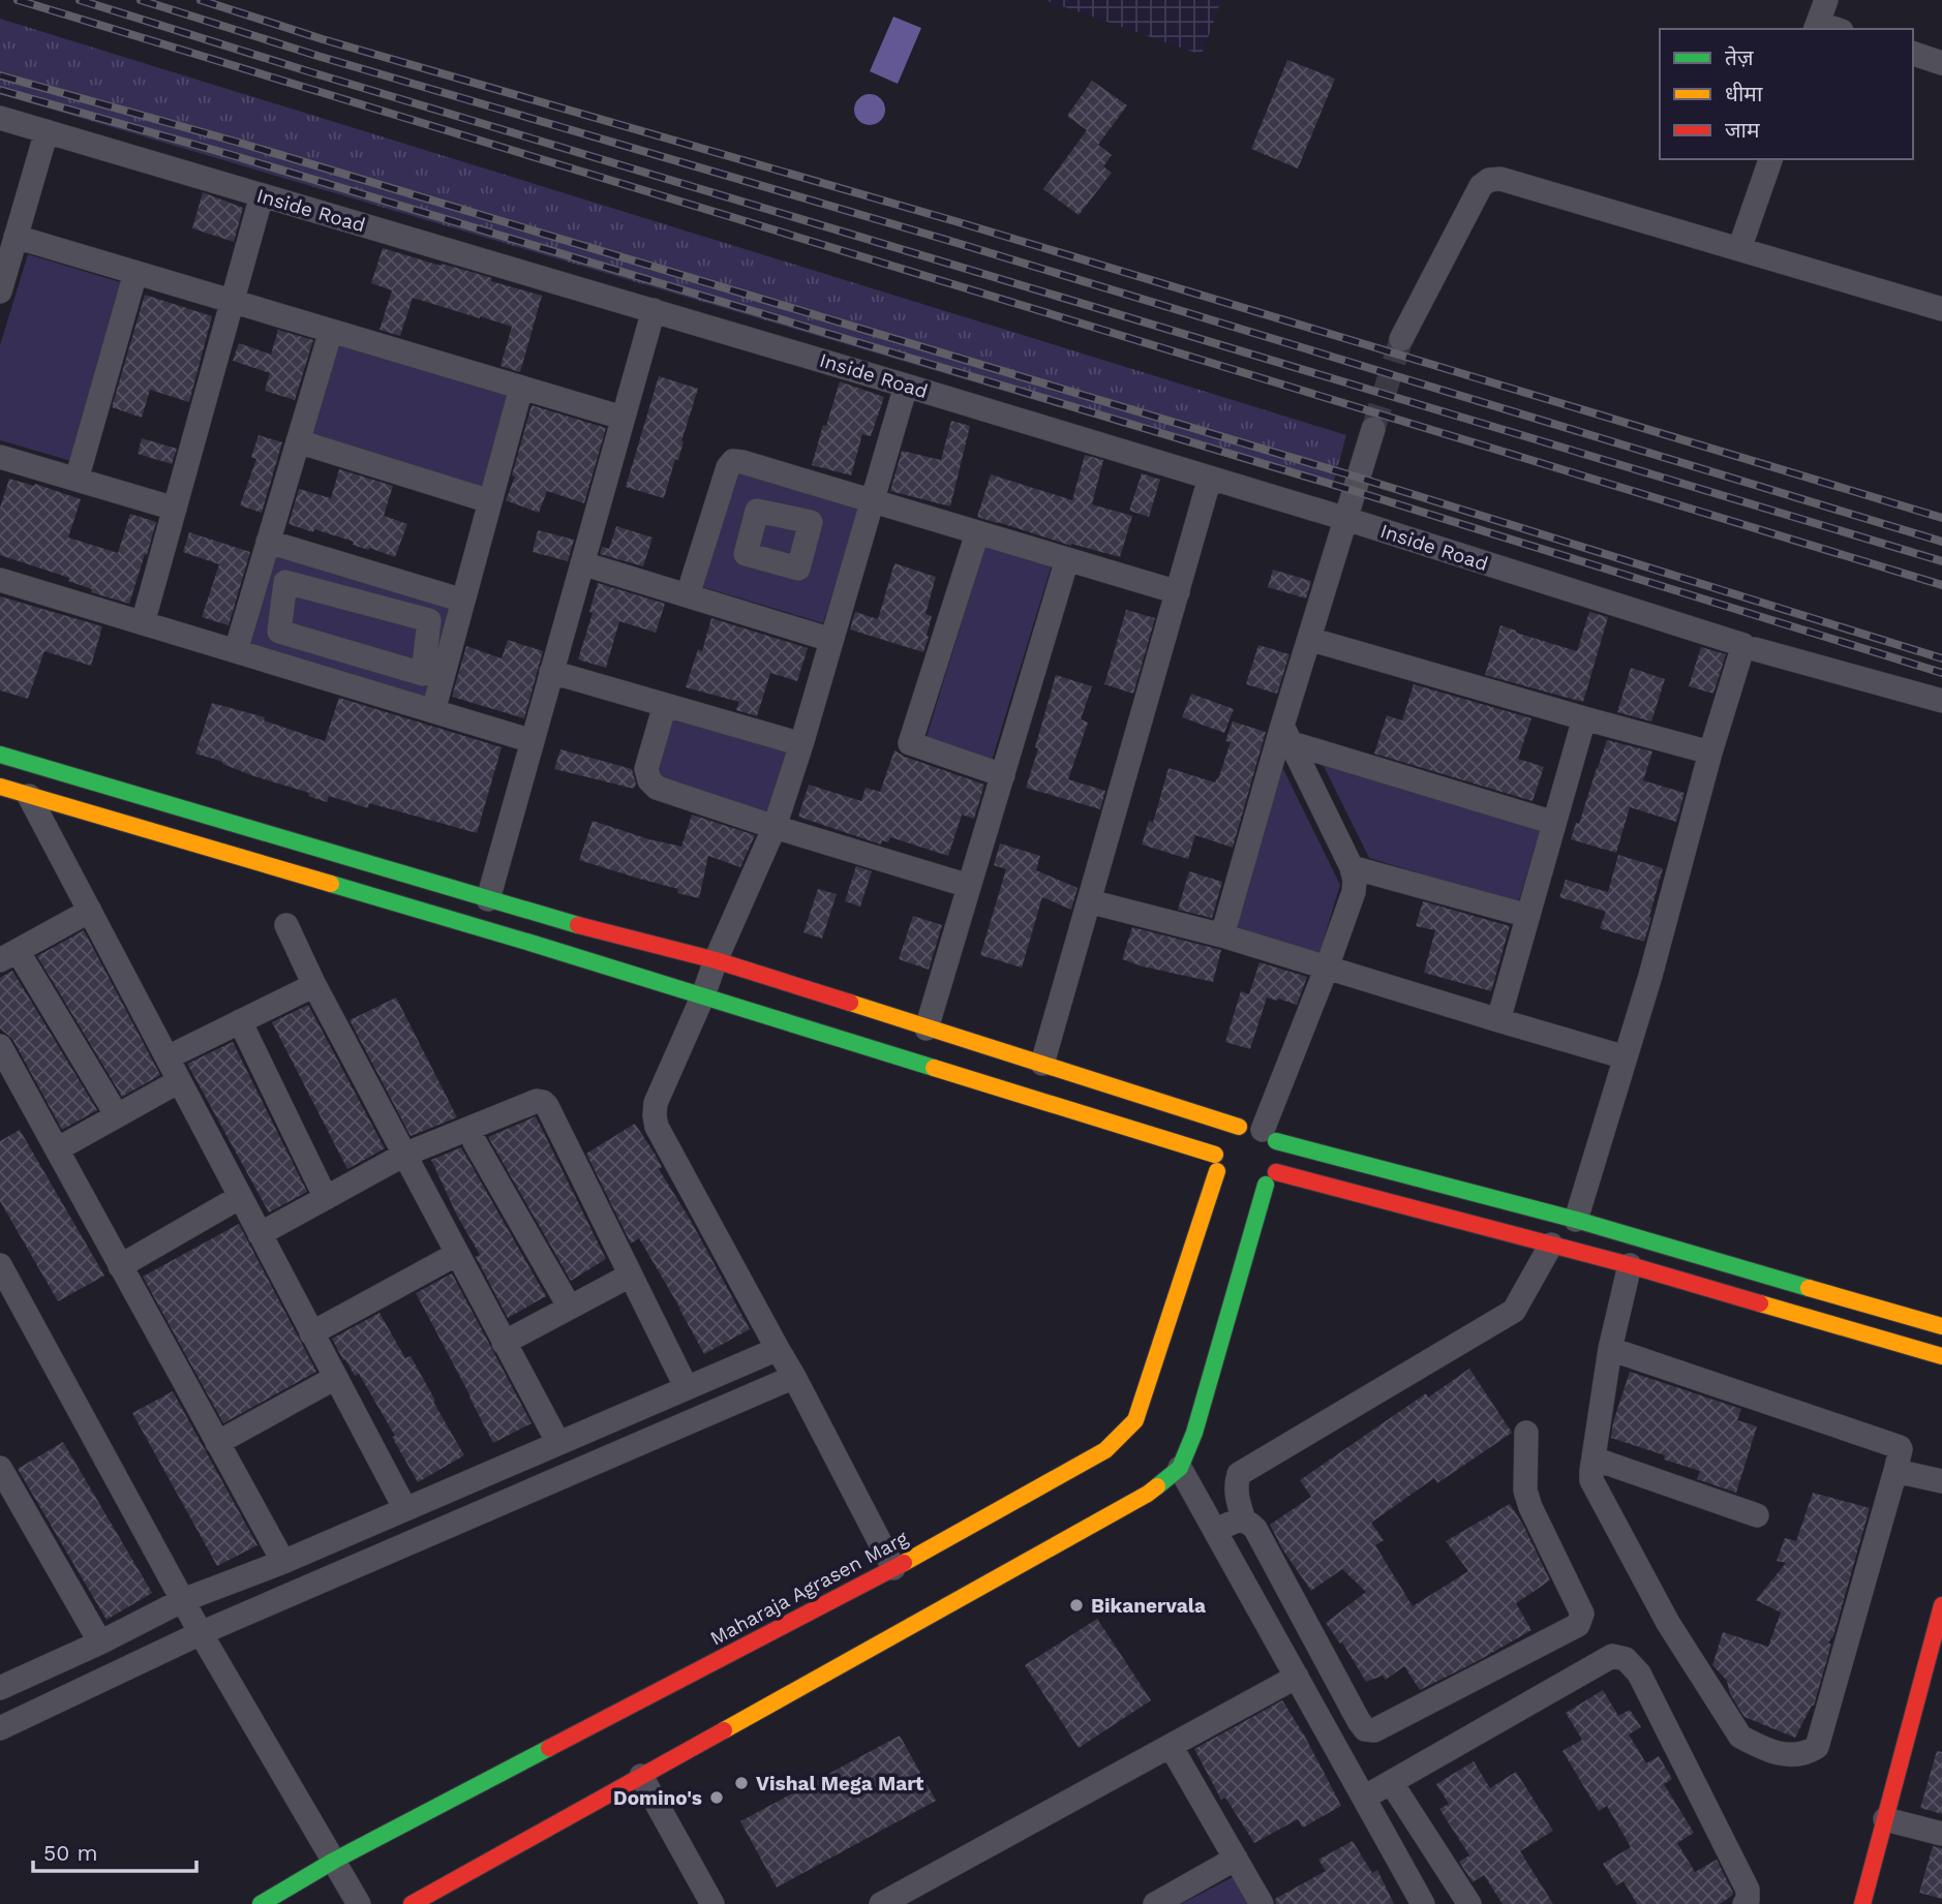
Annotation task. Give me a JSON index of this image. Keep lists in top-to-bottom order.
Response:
{
  "streets": {
    "street": ["Inside Road", "Maharaja Agrasen Marg"]
  },
  "places": ["Bikanervala", "Vishal Mega Mart", "Domino's"],
  "legend": ["तेज़", "धीमा", "जाम"],
  "scale_bar": "50 m"
}
